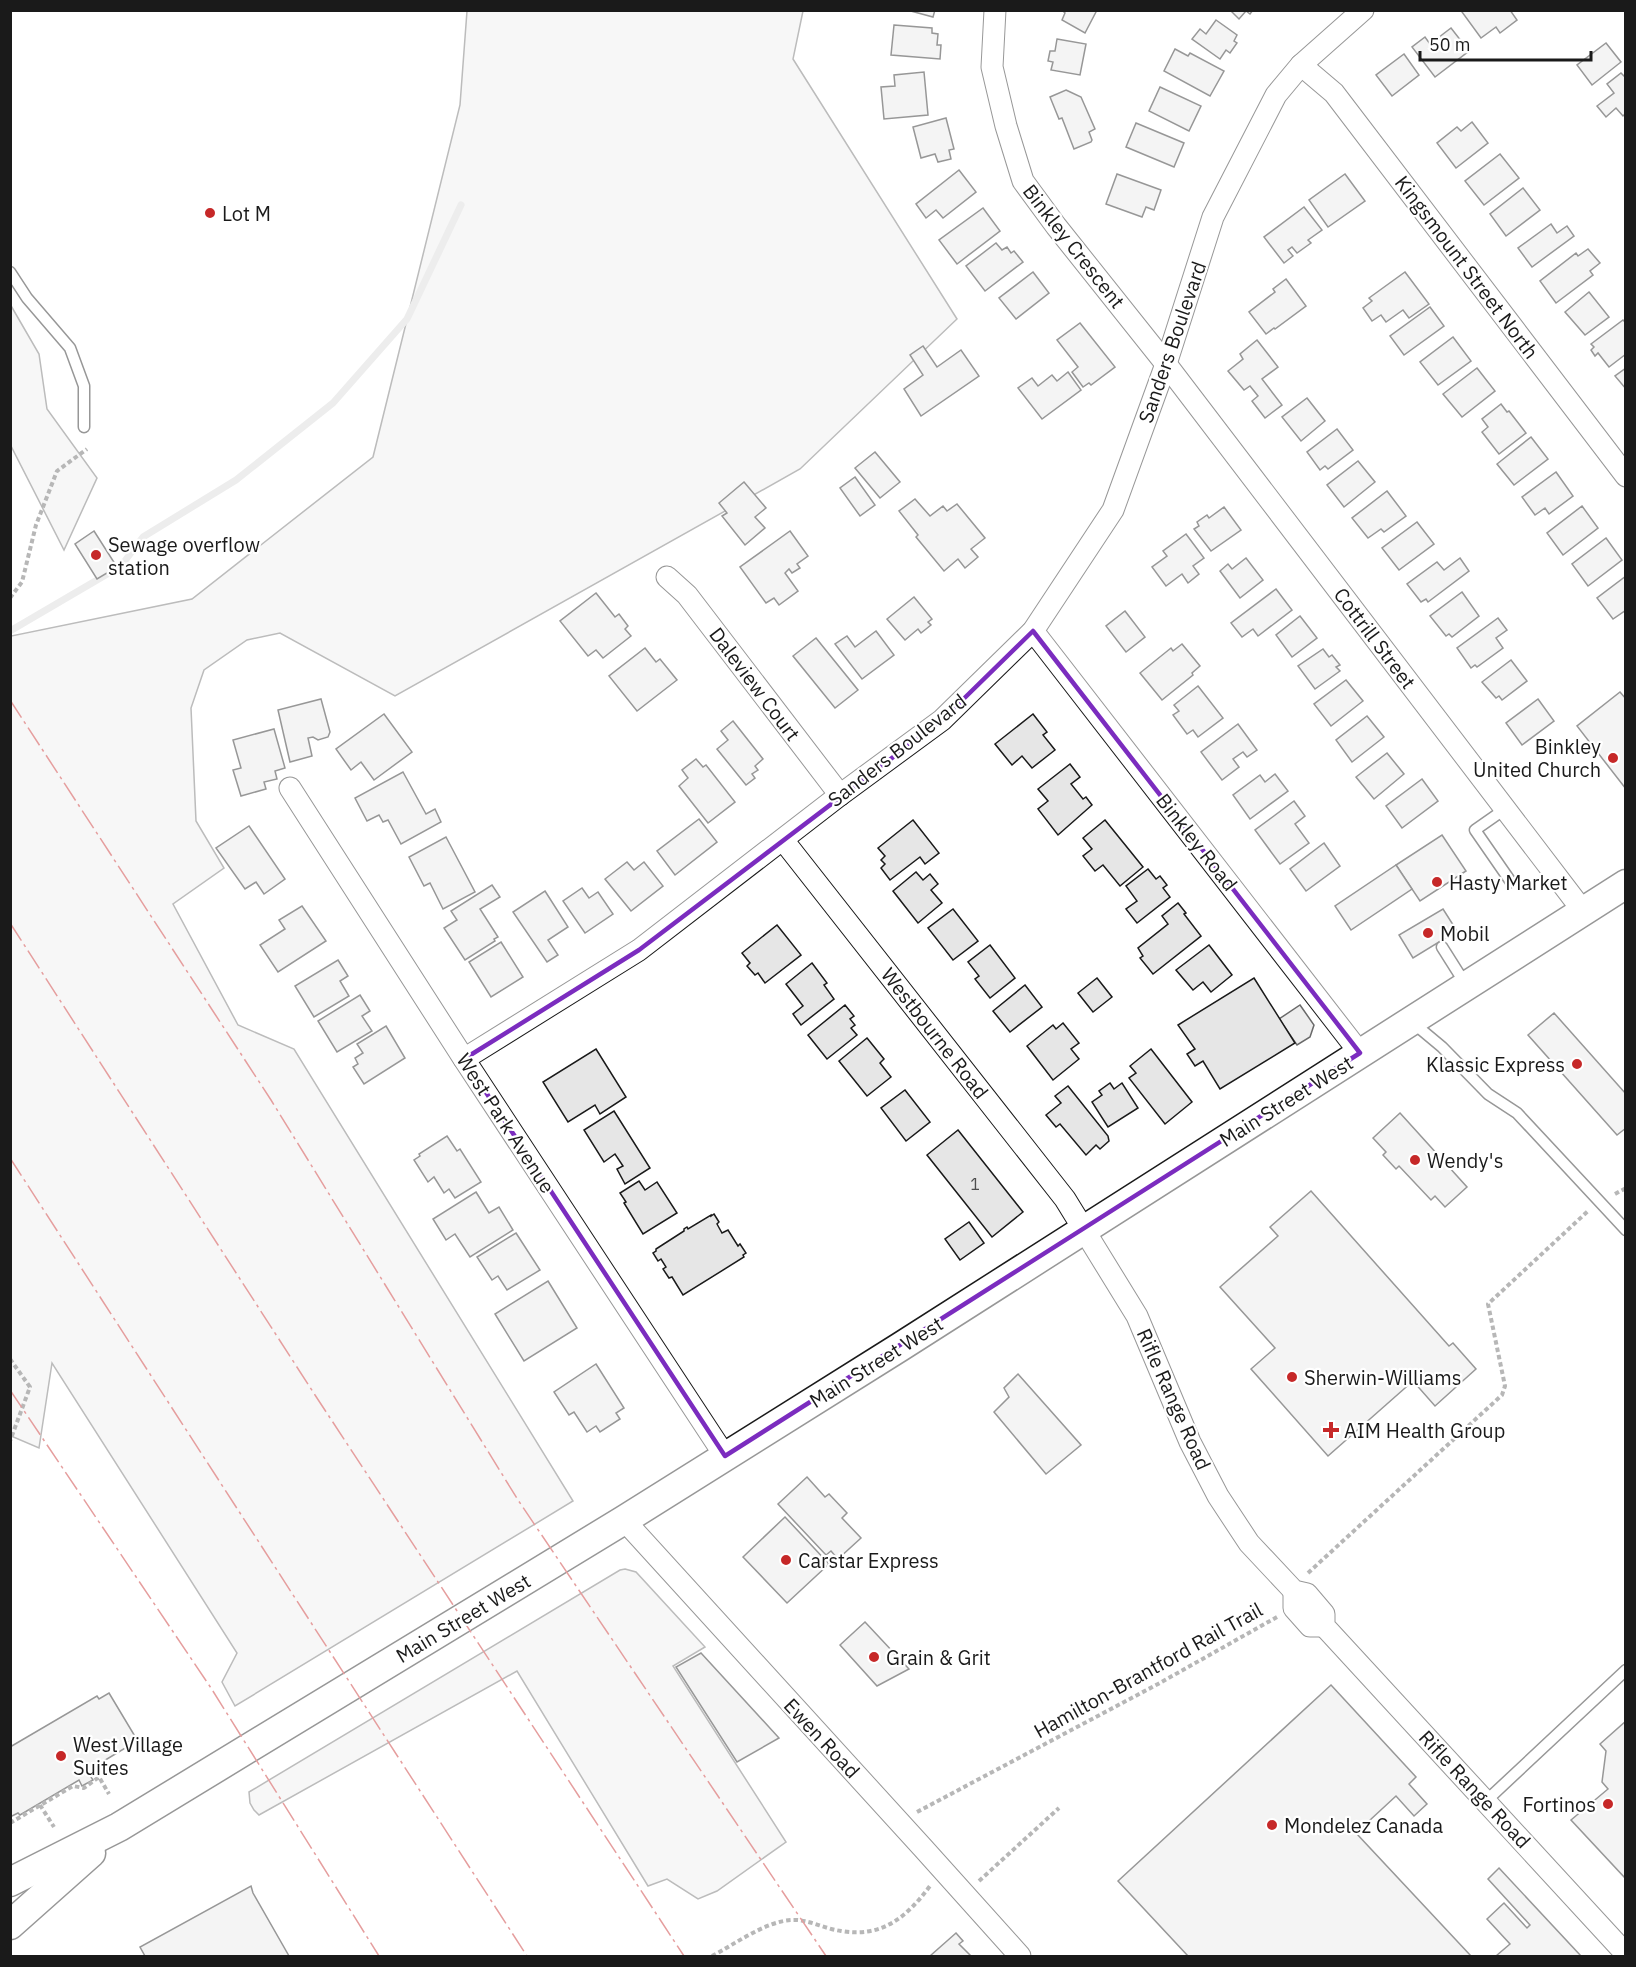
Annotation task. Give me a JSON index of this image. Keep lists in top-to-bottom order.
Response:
{
  "streets": {
    "main road": ["Main Street West"],
    "street": [
      "Binkley Crescent",
      "Kingsmount Street North",
      "Sanders Boulevard",
      "Cottrill Street",
      "Daleview Court",
      "Binkley Road",
      "Westbourne Road",
      "West Park Avenue",
      "Rifle Range Road",
      "Ewen Road"
    ],
    "path": ["Hamilton-Brantford Rail Trail"]
  },
  "crossings": [
    ["Binkley Crescent", "Sanders Boulevard"],
    ["Binkley Crescent", "Cottrill Street"],
    ["Kingsmount Street North", "Sanders Boulevard"],
    ["Sanders Boulevard", "Cottrill Street"],
    ["Sanders Boulevard", "Daleview Court"],
    ["Sanders Boulevard", "Binkley Road"],
    ["Sanders Boulevard", "Westbourne Road"],
    ["Sanders Boulevard", "West Park Avenue"],
    ["Cottrill Street", "Main Street West"],
    ["Binkley Road", "Main Street West"],
    ["Westbourne Road", "Main Street West"],
    ["Westbourne Road", "Rifle Range Road"],
    ["Main Street West", "West Park Avenue"],
    ["Main Street West", "Rifle Range Road"],
    ["Main Street West", "Ewen Road"],
    ["Rifle Range Road", "Hamilton-Brantford Rail Trail"],
    ["Hamilton-Brantford Rail Trail", "Ewen Road"]
  ],
  "places": {
    "other": [
      "Lot M",
      "Sewage overflow station",
      "Binkley United Church",
      "Hasty Market",
      "Mobil",
      "Klassic Express",
      "Wendy's",
      "Sherwin-Williams",
      "Carstar Express",
      "Grain & Grit",
      "West Village Suites",
      "Fortinos",
      "Mondelez Canada"
    ],
    "health": ["AIM Health Group"]
  },
  "house_numbers": ["1"],
  "scale_bar": "50 m"
}
